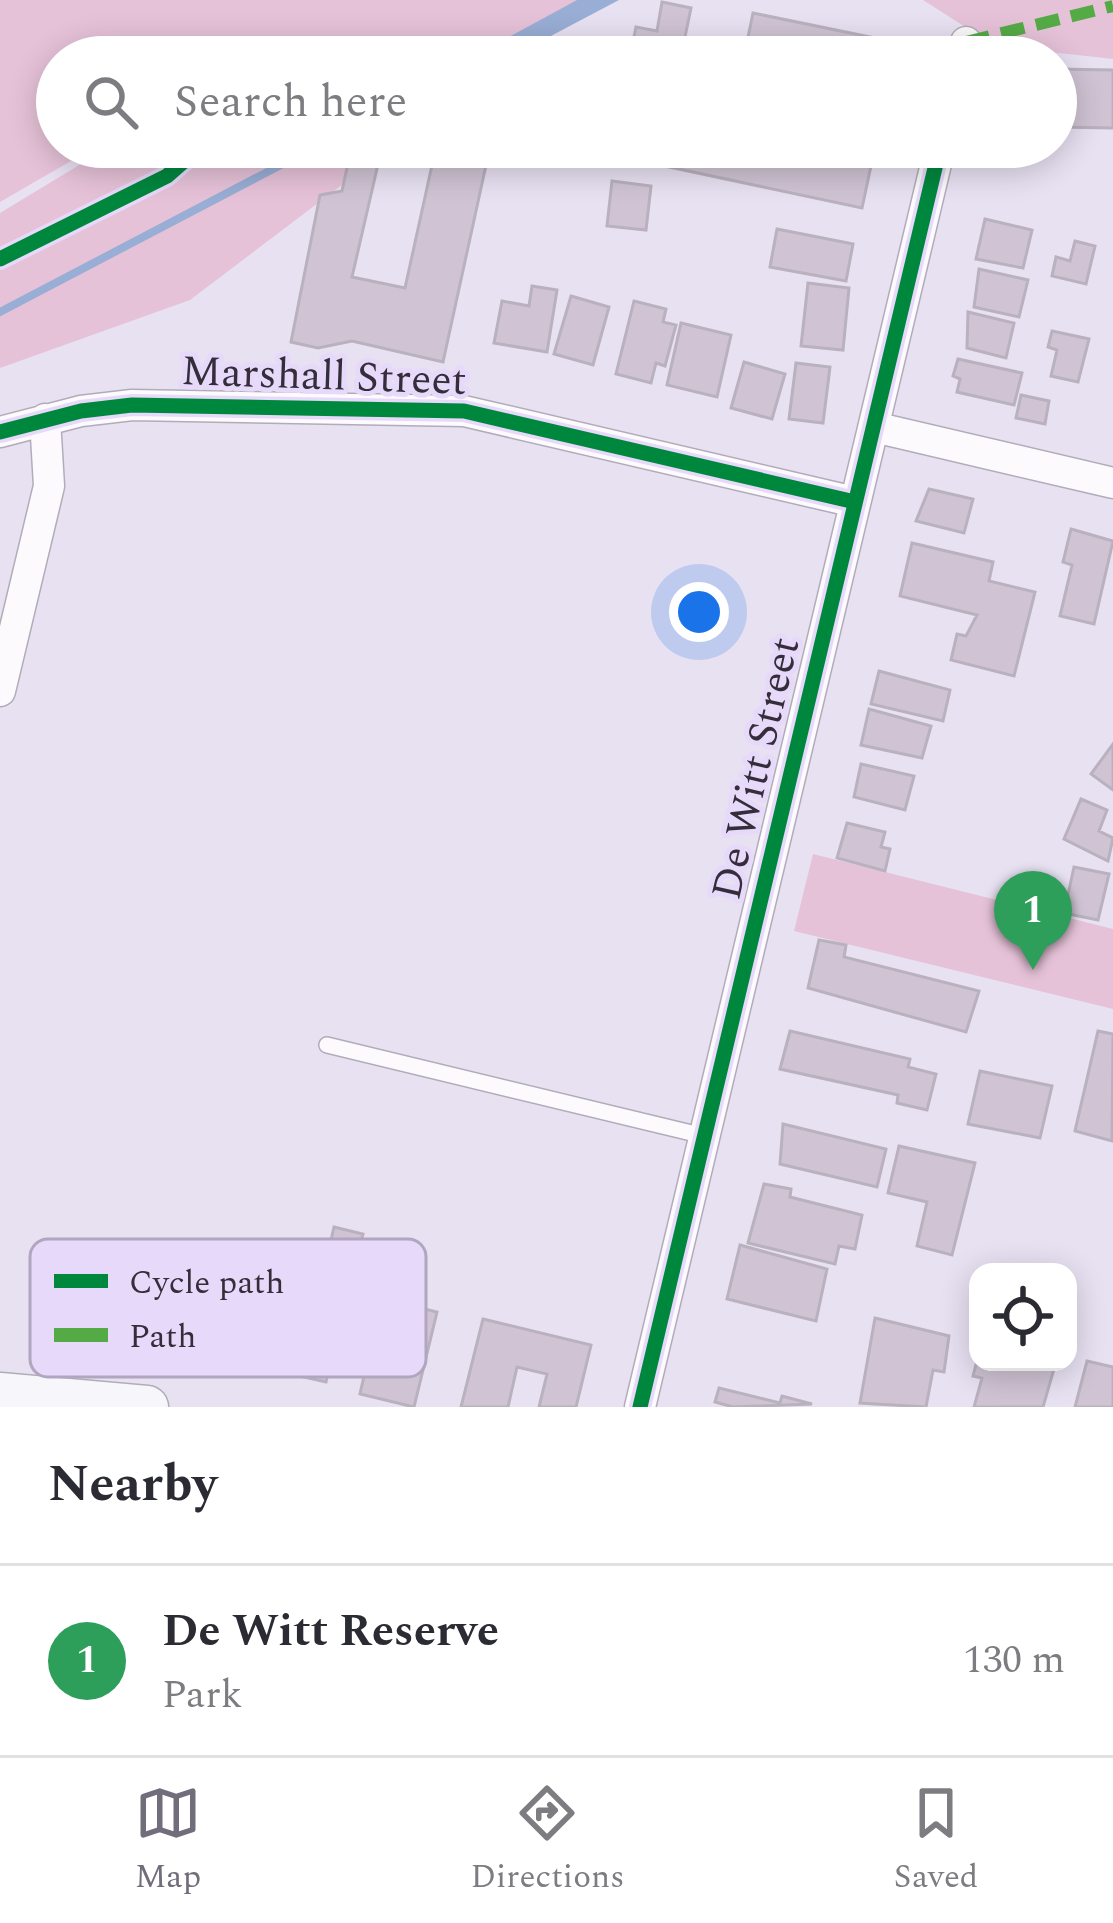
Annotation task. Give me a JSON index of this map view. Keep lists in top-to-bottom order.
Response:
{
  "streets": {
    "street": ["Marshall Street", "De Witt Street"]
  },
  "crossings": [
    ["Marshall Street", "De Witt Street"]
  ],
  "legend": ["Cycle path", "Path"],
  "page": {
    "search": "Search here",
    "pins": "1",
    "heading": "Nearby",
    "list": [
      {
        "mark": "1",
        "name": "De Witt Reserve",
        "note": "Park",
        "value": "130 m"
      }
    ],
    "nav": ["Map", "Directions", "Saved"]
  }
}
